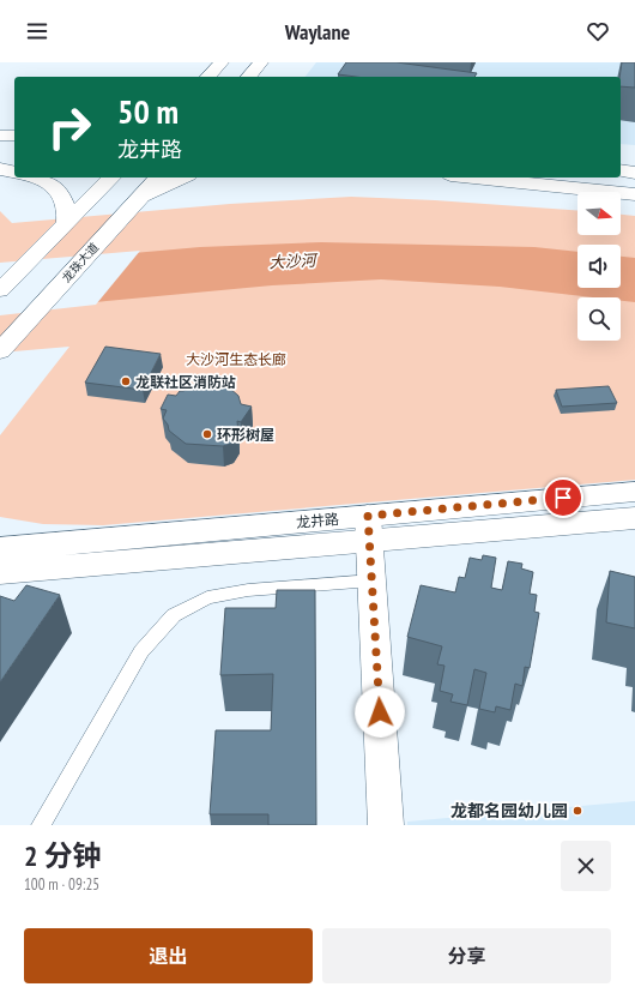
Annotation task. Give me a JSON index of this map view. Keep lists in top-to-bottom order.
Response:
{
  "streets": {
    "main road": ["龙珠大道", "龙井路"]
  },
  "water": ["大沙河"],
  "parks": ["大沙河生态长廊"],
  "places": ["龙联社区消防站", "环形树屋", "龙都名园幼儿园"],
  "north": "right",
  "page": {
    "header": "Waylane",
    "turn": ["50 m", "龙井路"],
    "heading": ["2 分钟", "100 m · 09:25"],
    "buttons": ["退出", "分享"]
  }
}
